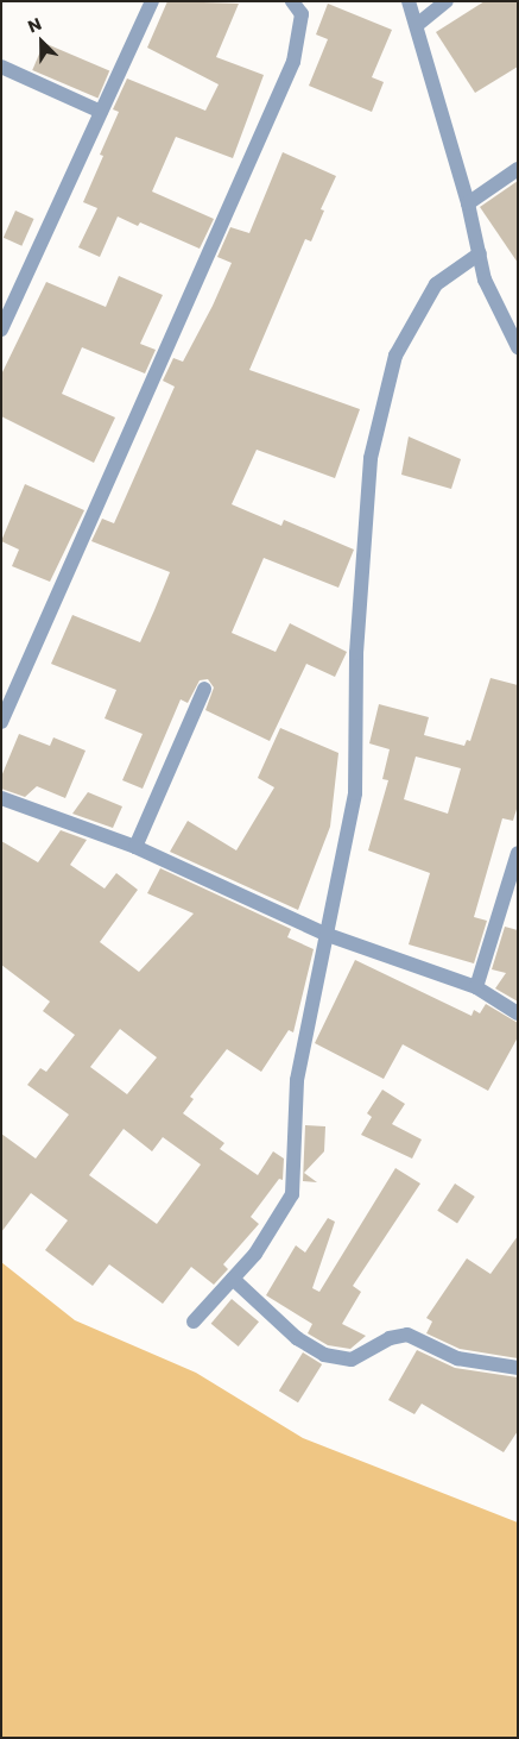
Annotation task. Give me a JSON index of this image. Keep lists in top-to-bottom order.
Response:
{
  "north": "top left"
}
